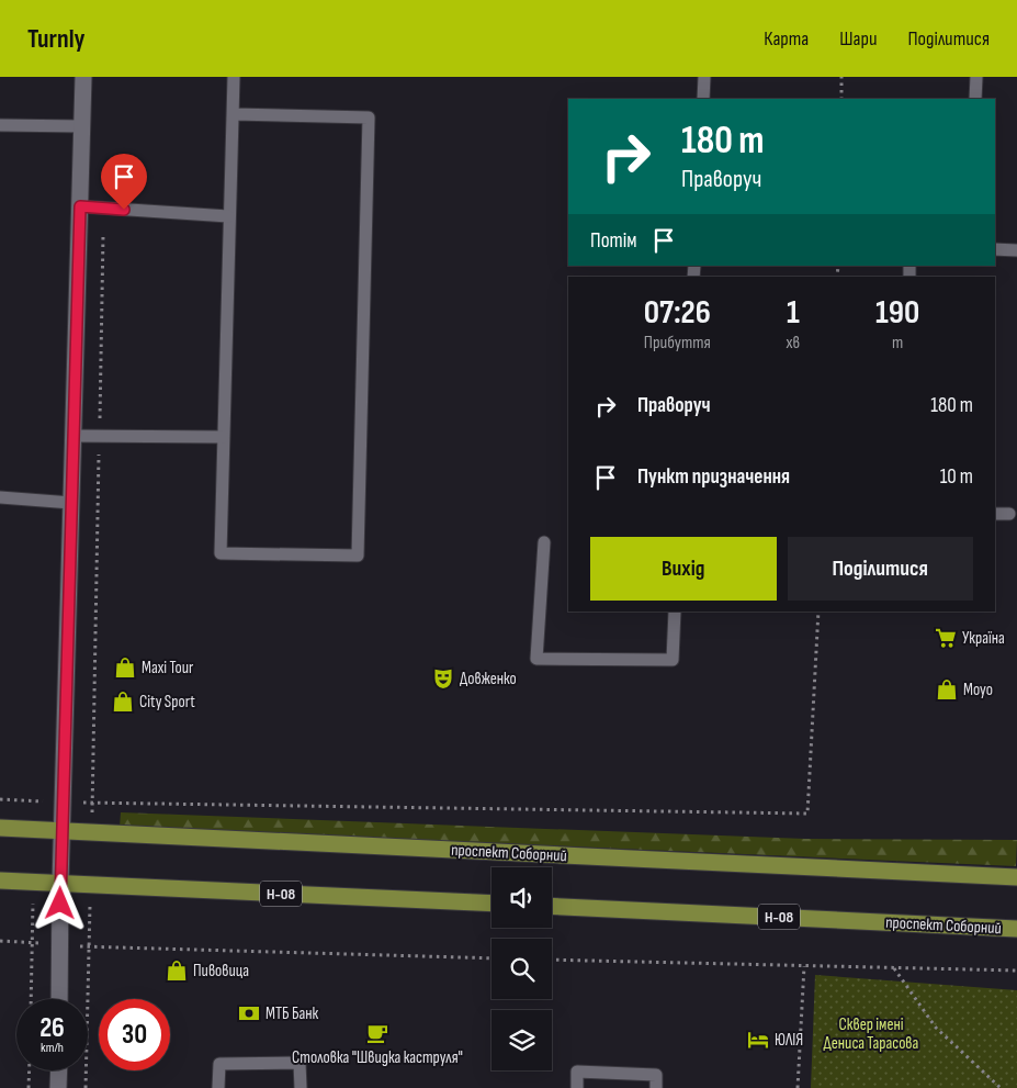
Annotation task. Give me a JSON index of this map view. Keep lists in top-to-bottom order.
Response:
{
  "streets": {
    "main road": ["проспект Соборний", "Н-08"]
  },
  "parks": ["Сквер імені Дениса Тарасова"],
  "places": {
    "supermarket": ["Україна"],
    "shop": [
      "Maxi Tour",
      "Moyo",
      "City Sport",
      "Пивовица"
    ],
    "theatre": ["Довженко"],
    "bank": ["МТБ Банк"],
    "cafe": ["Столовка \"Швидка каструля\""],
    "hotel": ["ЮЛІЯ"]
  },
  "page": {
    "header": "Turnly",
    "nav": ["Карта", "Шари", "Поділитися"],
    "turn": ["180 m", "Праворуч"],
    "then": "Потім",
    "eta": [
      "07:26",
      "Прибуття",
      "1",
      "хв",
      "190",
      "m"
    ],
    "list": [
      {
        "name": "Праворуч",
        "value": "180 m"
      },
      {
        "name": "Пункт призначення",
        "value": "10 m"
      }
    ],
    "buttons": ["Вихід", "Поділитися"],
    "speed": "26 km/h",
    "limit": "30"
  }
}
